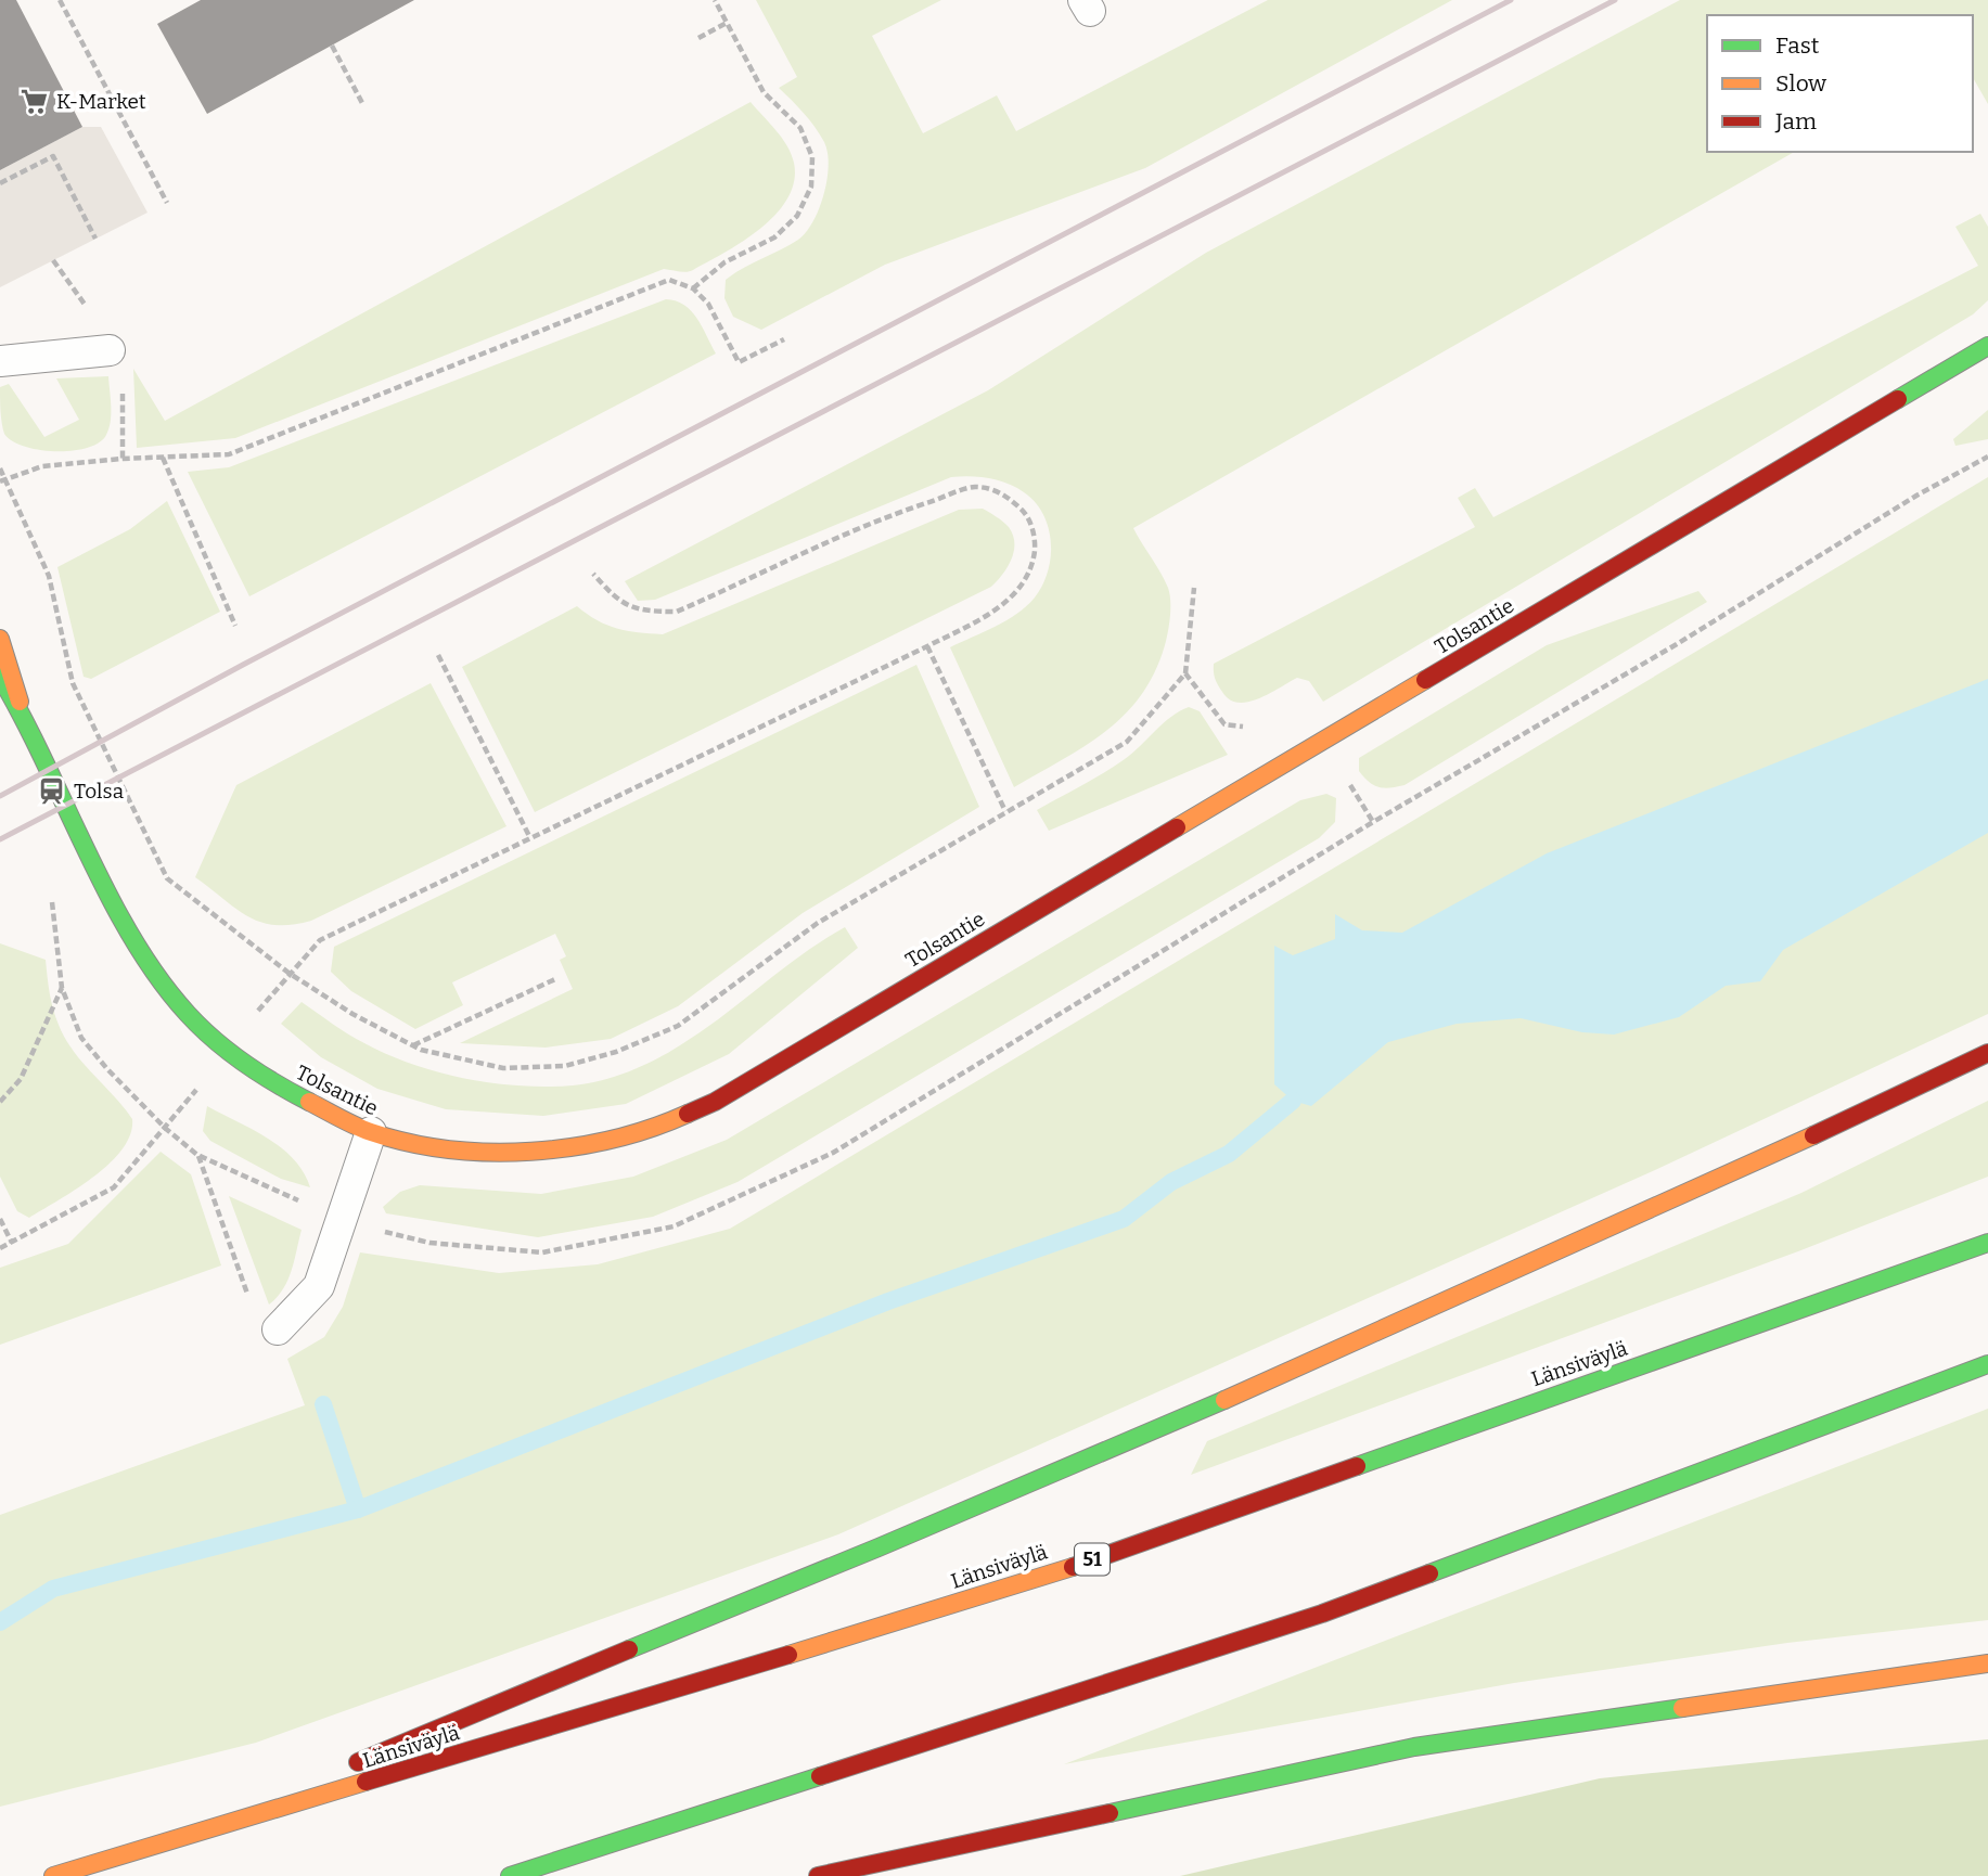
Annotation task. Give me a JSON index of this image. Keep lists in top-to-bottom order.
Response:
{
  "streets": {
    "main road": ["Tolsantie", "Länsiväylä", "51"]
  },
  "places": {
    "supermarket": ["K-Market"],
    "station": ["Tolsa"]
  },
  "legend": ["Fast", "Slow", "Jam"]
}
